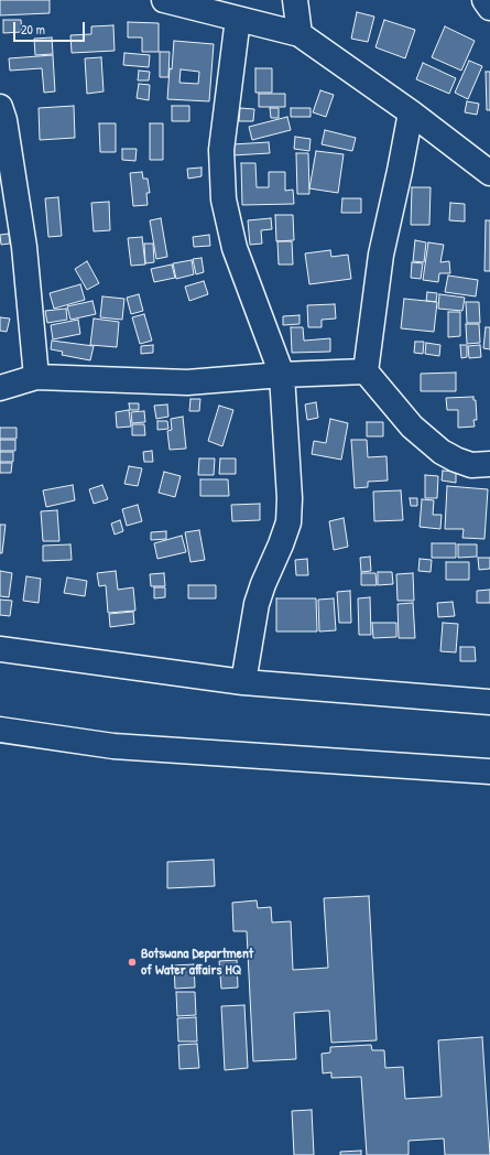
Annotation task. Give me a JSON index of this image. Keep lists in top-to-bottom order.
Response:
{
  "places": ["Botswana Department of Water affairs HQ"],
  "scale_bar": "20 m"
}
